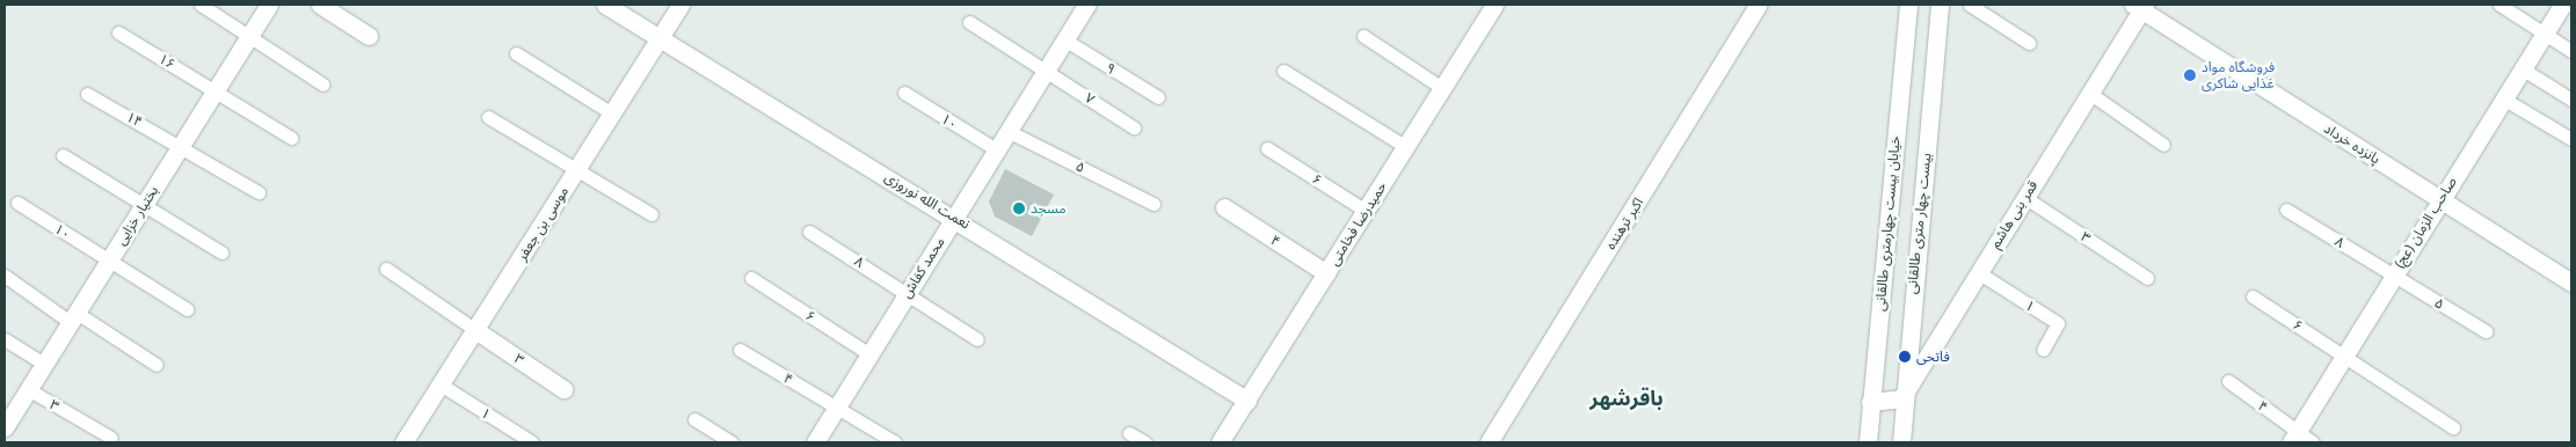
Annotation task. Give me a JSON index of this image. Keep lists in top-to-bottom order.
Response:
{
  "streets": {
    "street": [
      "پانزده خرداد",
      "نعمت الله نوروزی",
      "قمر بنی هاشم",
      "بختیار خزایی",
      "صاحب الزمان (عج)",
      "موسی بن جعفر",
      "حمیدرضا فخامتی",
      "اکبر ترهنده",
      "خیابان بیست چهارمتری طالقانی",
      "بیست چهار متری طالقانی",
      "۳",
      "۴",
      "محمد کفاش"
    ],
    "lane": [
      "۱۶",
      "۹",
      "۷",
      "۱۴",
      "۱۰",
      "۵",
      "۶",
      "۸",
      "۱"
    ]
  },
  "crossings": [
    ["۱۶", "بختیار خزایی"],
    ["۹", "محمد کفاش"],
    ["۷", "محمد کفاش"],
    ["۱۴", "بختیار خزایی"],
    ["۱۰", "بختیار خزایی"],
    ["۱۰", "محمد کفاش"],
    ["پانزده خرداد", "قمر بنی هاشم"],
    ["پانزده خرداد", "صاحب الزمان (عج)"],
    ["۵", "صاحب الزمان (عج)"],
    ["۵", "۸"],
    ["۵", "محمد کفاش"],
    ["۶", "صاحب الزمان (عج)"],
    ["۶", "حمیدرضا فخامتی"],
    ["۶", "محمد کفاش"],
    ["نعمت الله نوروزی", "موسی بن جعفر"],
    ["نعمت الله نوروزی", "حمیدرضا فخامتی"],
    ["نعمت الله نوروزی", "محمد کفاش"],
    ["قمر بنی هاشم", "بیست چهار متری طالقانی"],
    ["قمر بنی هاشم", "۳"],
    ["قمر بنی هاشم", "۱"],
    ["بختیار خزایی", "۳"],
    ["صاحب الزمان (عج)", "۴"],
    ["صاحب الزمان (عج)", "۸"],
    ["موسی بن جعفر", "۳"],
    ["موسی بن جعفر", "۱"],
    ["حمیدرضا فخامتی", "۴"],
    ["۴", "محمد کفاش"],
    ["۸", "محمد کفاش"]
  ],
  "districts": ["باقرشهر"],
  "places": ["فروشگاه مواد غذایی شاکری", "مسجد", "فاتحی"]
}
